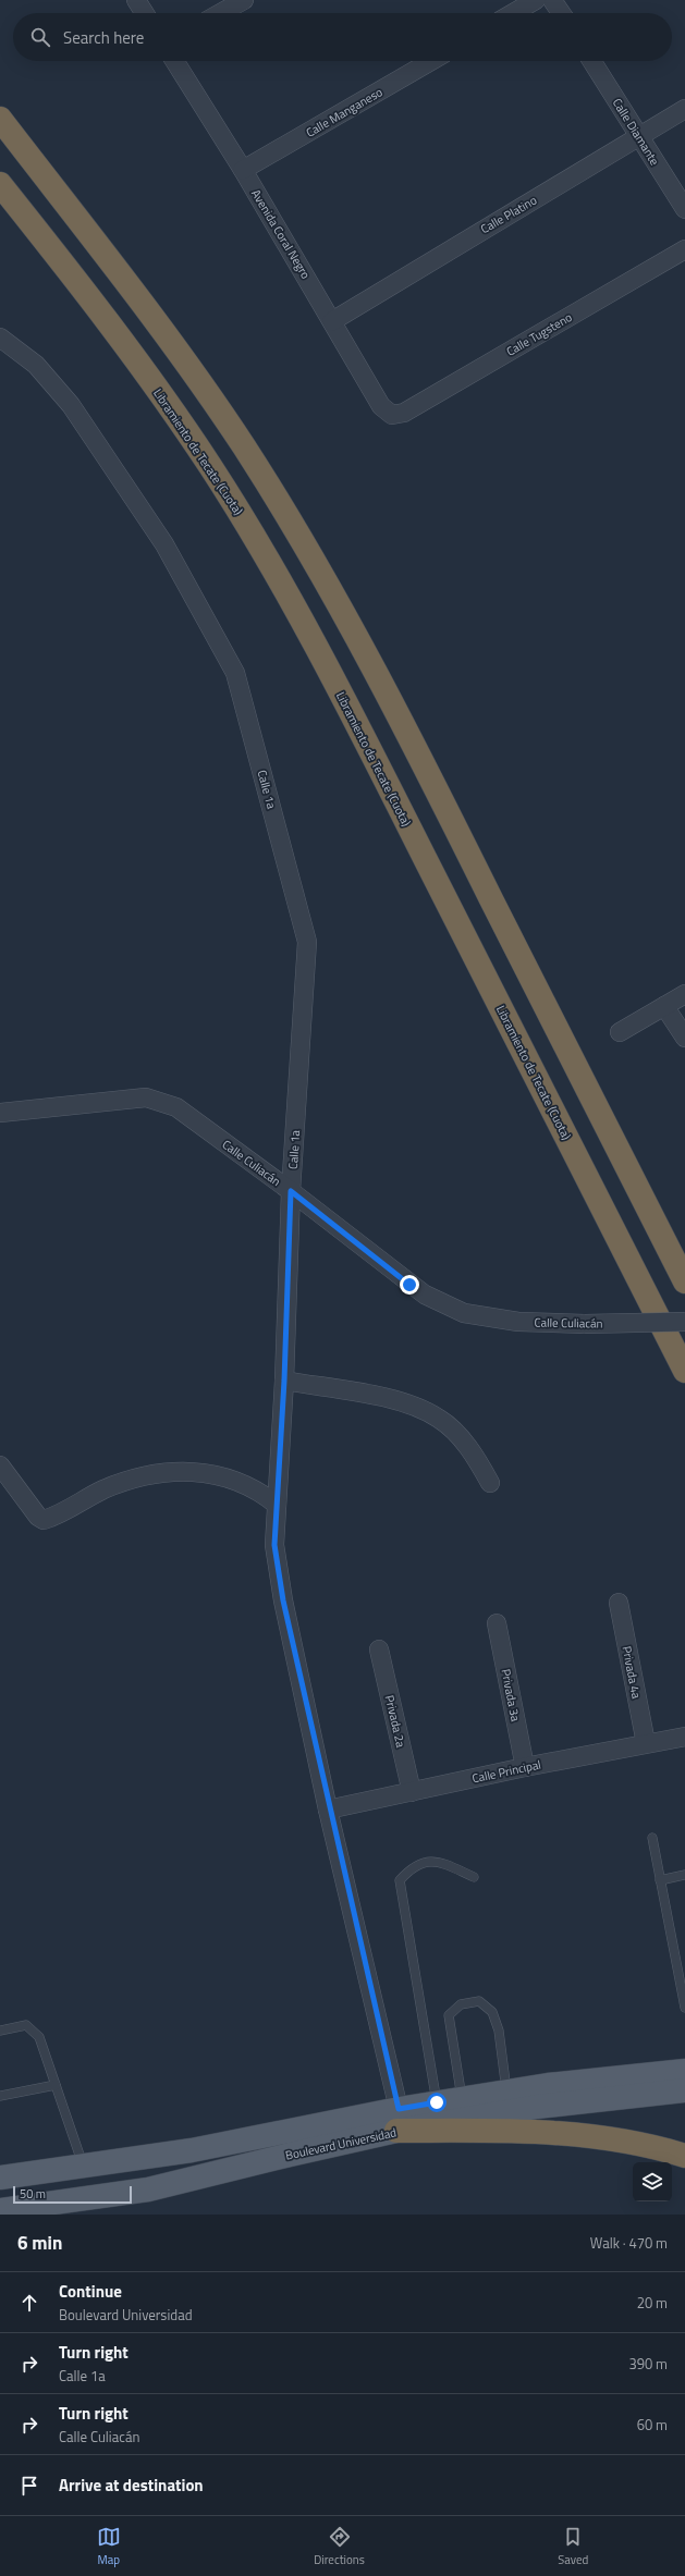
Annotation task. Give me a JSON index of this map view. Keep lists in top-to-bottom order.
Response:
{
  "streets": {
    "highway": ["Libramiento de Tecate (Cuota)"],
    "main road": ["Boulevard Universidad"],
    "street": [
      "Calle Manganeso",
      "Calle Diamante",
      "Calle Platino",
      "Avenida Coral Negro",
      "Calle Tugsteno",
      "Calle 1a",
      "Calle Culiacán",
      "Privada 4a",
      "Privada 3a",
      "Privada 2a",
      "Calle Principal"
    ]
  },
  "crossings": [
    ["Calle Manganeso", "Avenida Coral Negro"],
    ["Calle Diamante", "Calle Platino"],
    ["Calle Platino", "Avenida Coral Negro"],
    ["Avenida Coral Negro", "Calle Tugsteno"],
    ["Calle 1a", "Calle Culiacán"],
    ["Calle 1a", "Calle Principal"],
    ["Calle 1a", "Boulevard Universidad"],
    ["Privada 4a", "Calle Principal"],
    ["Privada 3a", "Calle Principal"],
    ["Privada 2a", "Calle Principal"]
  ],
  "scale_bar": "50 m",
  "page": {
    "search": "Search here",
    "scale": "50 m",
    "heading": ["6 min", "Walk · 470 m"],
    "list": [
      ["Continue", "Boulevard Universidad", "20 m"],
      ["Turn right", "Calle 1a", "390 m"],
      ["Turn right", "Calle Culiacán", "60 m"],
      "Arrive at destination"
    ],
    "nav": ["Map", "Directions", "Saved"]
  }
}
